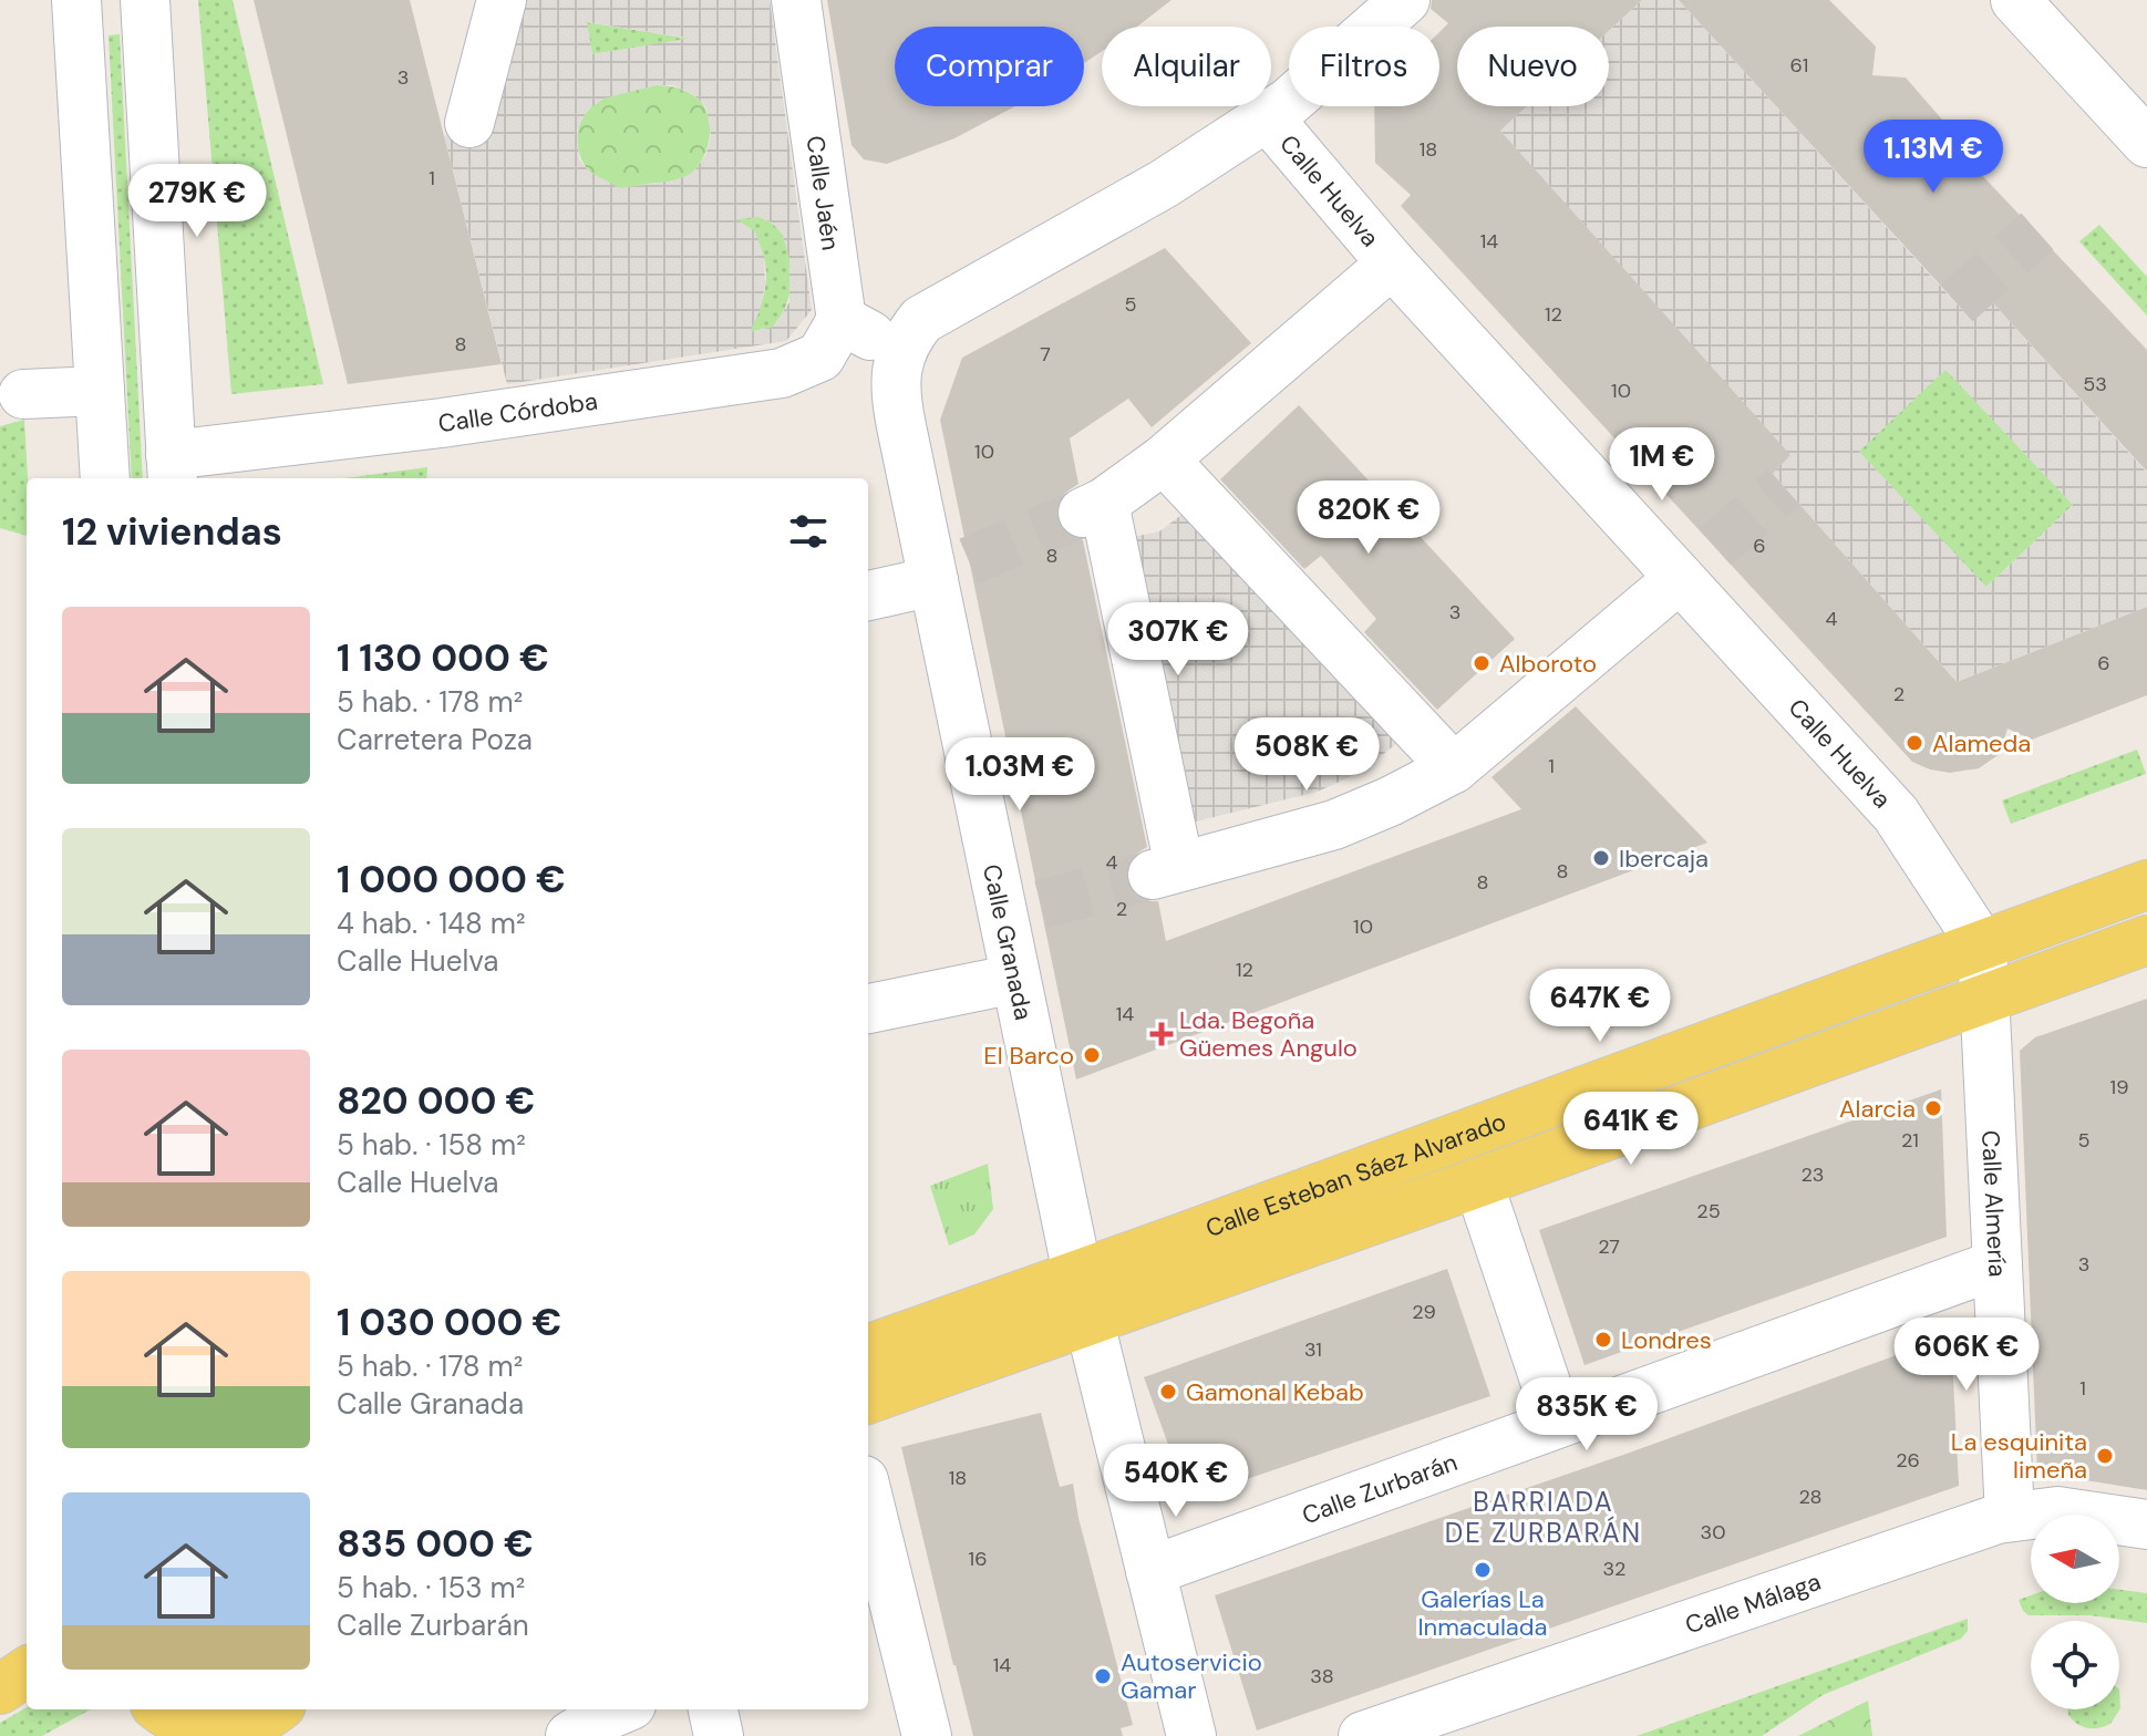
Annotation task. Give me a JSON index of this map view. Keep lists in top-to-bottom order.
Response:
{
  "streets": {
    "main road": ["Calle Esteban Sáez Alvarado"],
    "street": [
      "Calle Huelva",
      "Calle Jaén",
      "Calle Córdoba",
      "Calle Granada",
      "Calle Almería",
      "Calle Zurbarán",
      "Calle Málaga"
    ]
  },
  "crossings": [
    ["Calle Huelva", "Calle Esteban Sáez Alvarado"],
    ["Calle Huelva", "Calle Almería"],
    ["Calle Jaén", "Calle Córdoba"],
    ["Calle Granada", "Calle Esteban Sáez Alvarado"],
    ["Calle Granada", "Calle Zurbarán"],
    ["Calle Esteban Sáez Alvarado", "Calle Almería"],
    ["Calle Almería", "Calle Zurbarán"],
    ["Calle Almería", "Calle Málaga"]
  ],
  "districts": ["BARRIADA DE ZURBARÁN"],
  "places": {
    "other": [
      "Alboroto",
      "Alameda",
      "Ibercaja",
      "El Barco",
      "Alarcia",
      "Londres",
      "Gamonal Kebab",
      "La esquinita limeña",
      "Galerías La Inmaculada",
      "Autoservicio Gamar"
    ],
    "health": ["Lda. Begoña Güemes Angulo"]
  },
  "house_numbers": [
    "61",
    "3",
    "18",
    "1",
    "14",
    "5",
    "12",
    "8",
    "7",
    "53",
    "10",
    "10",
    "6",
    "8",
    "3",
    "4",
    "6",
    "2",
    "1",
    "4",
    "8",
    "8",
    "2",
    "10",
    "12",
    "14",
    "19",
    "21",
    "5",
    "23",
    "25",
    "27",
    "3",
    "29",
    "31",
    "1",
    "26",
    "18",
    "28",
    "30",
    "16",
    "32",
    "14",
    "38"
  ],
  "north": "left",
  "page": {
    "chip": [
      "Comprar",
      "Alquilar",
      "Filtros",
      "Nuevo"
    ],
    "price": [
      "1.13M €",
      "279K €",
      "1M €",
      "820K €",
      "307K €",
      "508K €",
      "1.03M €",
      "647K €",
      "641K €",
      "606K €",
      "835K €",
      "540K €"
    ],
    "heading": "12 viviendas",
    "list": [
      {
        "name": "1 130 000 €",
        "note": "5 hab. · 178 m² · Carretera Poza"
      },
      {
        "name": "1 000 000 €",
        "note": "4 hab. · 148 m² · Calle Huelva"
      },
      {
        "name": "820 000 €",
        "note": "5 hab. · 158 m² · Calle Huelva"
      },
      {
        "name": "1 030 000 €",
        "note": "5 hab. · 178 m² · Calle Granada"
      },
      {
        "name": "835 000 €",
        "note": "5 hab. · 153 m² · Calle Zurbarán"
      }
    ]
  }
}
